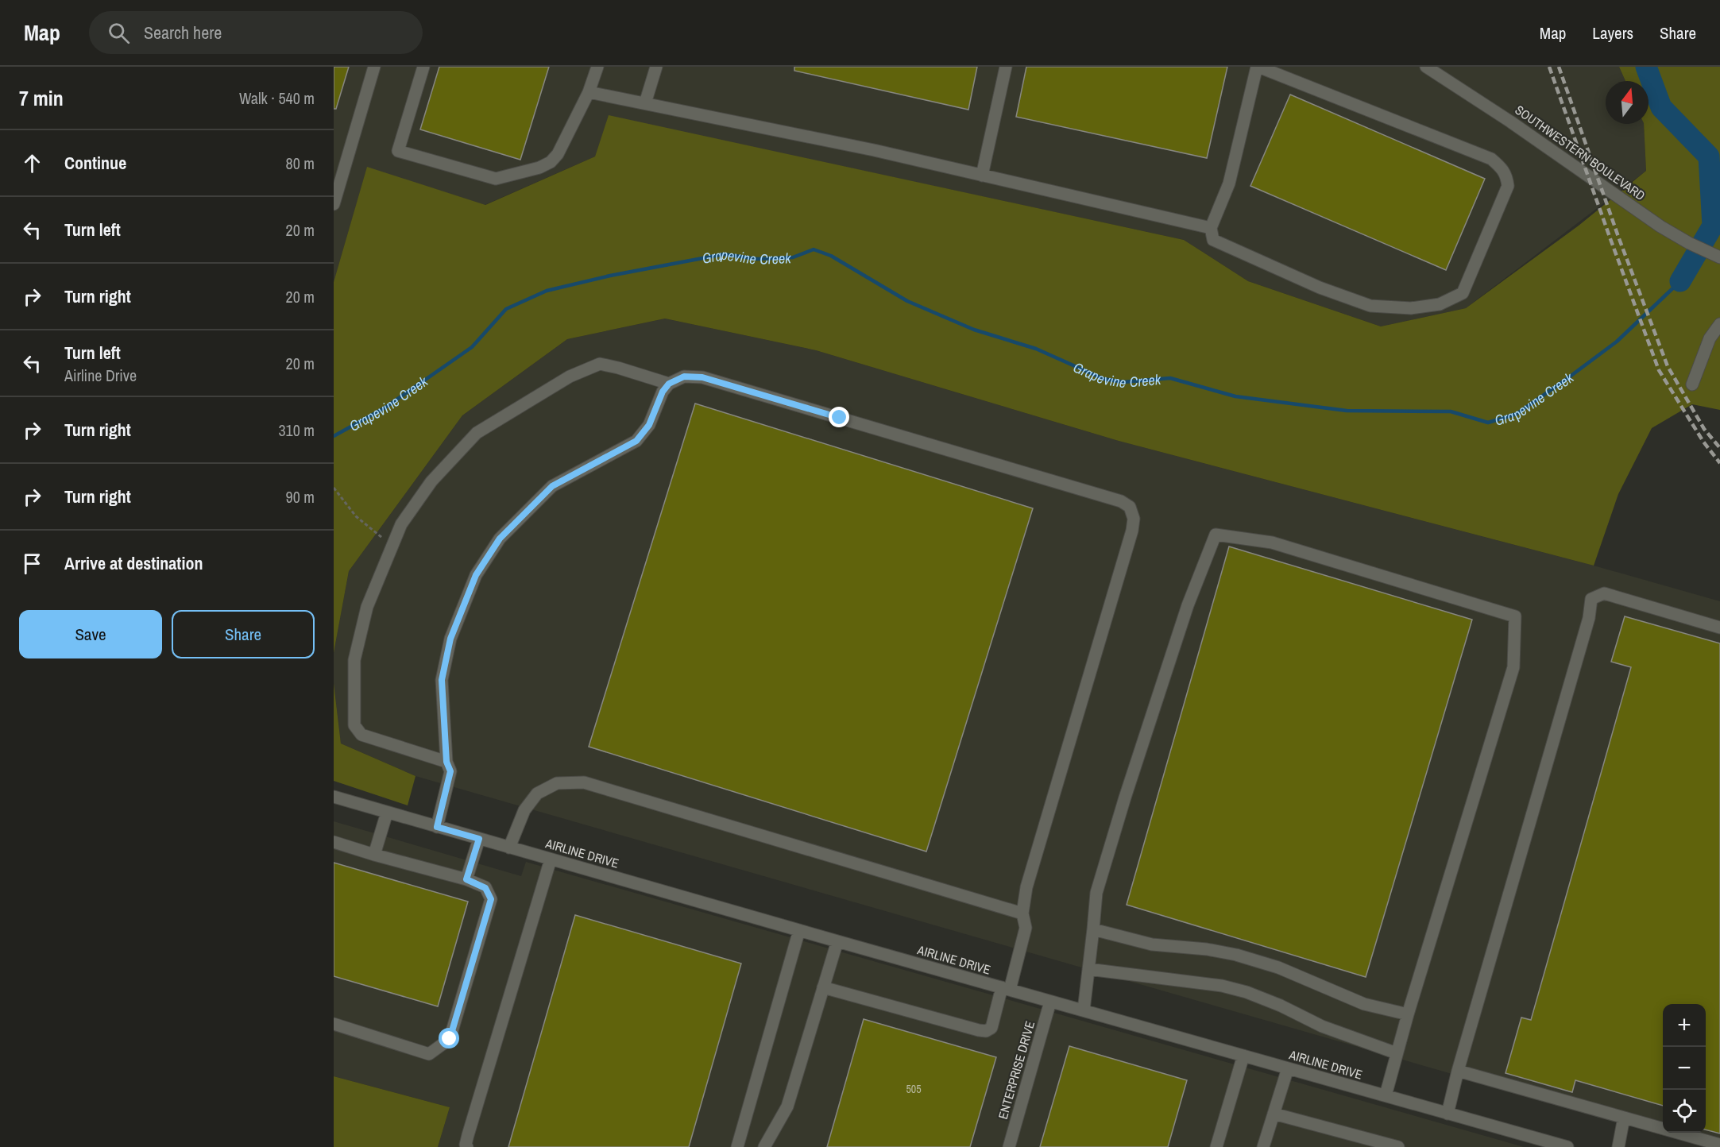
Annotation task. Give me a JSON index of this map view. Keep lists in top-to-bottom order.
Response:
{
  "streets": {
    "street": ["SOUTHWESTERN BOULEVARD", "AIRLINE DRIVE", "ENTERPRISE DRIVE"]
  },
  "crossings": [
    ["AIRLINE DRIVE", "ENTERPRISE DRIVE"]
  ],
  "water": ["Grapevine Creek"],
  "house_numbers": ["505"],
  "north": "top",
  "page": {
    "header": "Map",
    "search": "Search here",
    "nav": ["Map", "Layers", "Share"],
    "heading": ["7 min", "Walk · 540 m"],
    "list": [
      ["Continue", "80 m"],
      ["Turn left", "20 m"],
      ["Turn right", "20 m"],
      ["Turn left", "Airline Drive", "20 m"],
      ["Turn right", "310 m"],
      ["Turn right", "90 m"],
      "Arrive at destination"
    ],
    "buttons": ["Save", "Share"],
    "map_buttons": ["+", "−"]
  }
}
